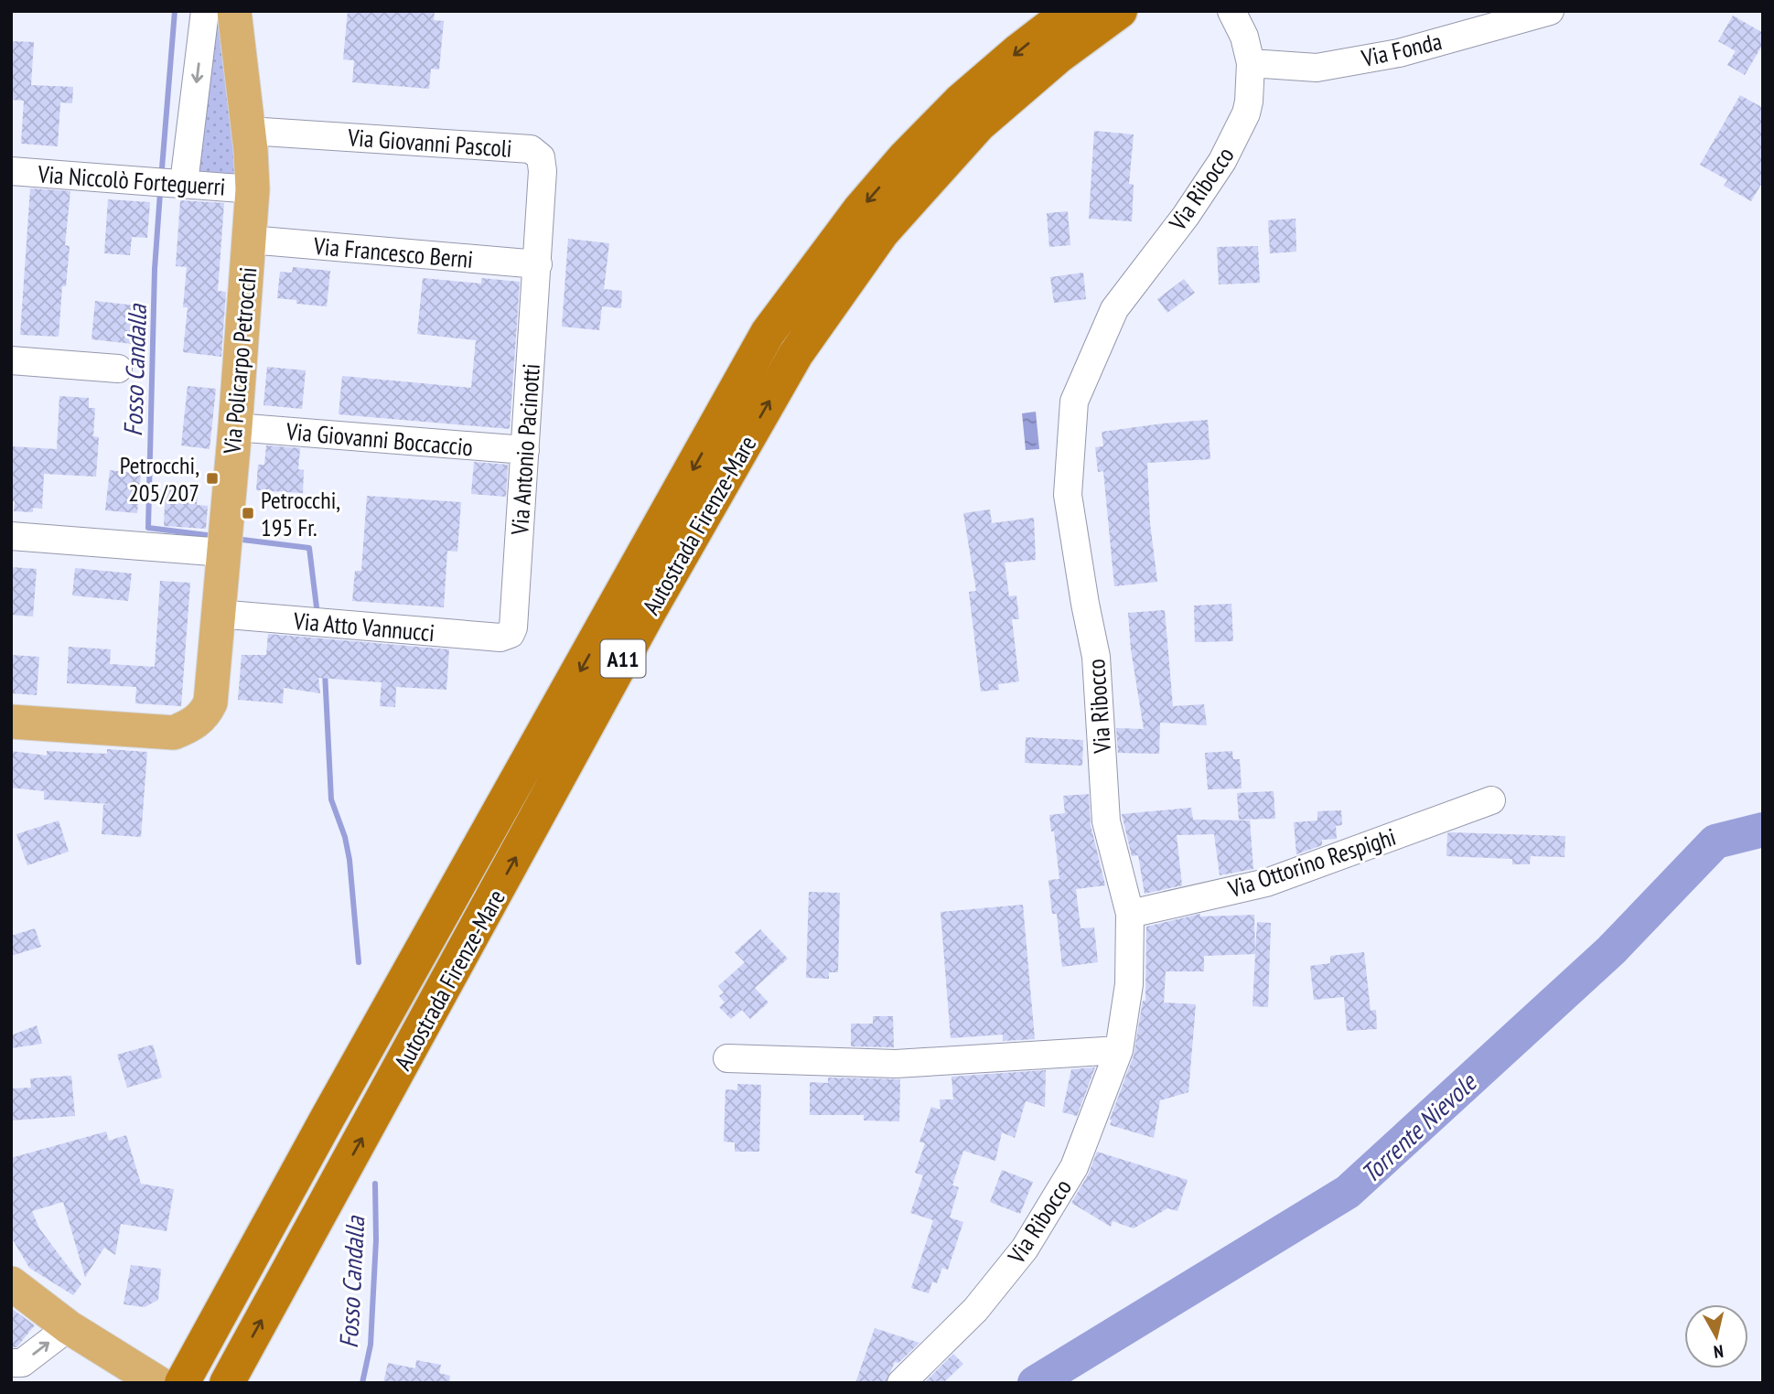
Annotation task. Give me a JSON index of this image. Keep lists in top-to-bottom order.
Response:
{
  "streets": {
    "highway": ["Autostrada Firenze-Mare", "A11"],
    "main road": ["Via Policarpo Petrocchi"],
    "street": [
      "Via Fonda",
      "Via Giovanni Pascoli",
      "Via Niccolò Forteguerri",
      "Via Ribocco",
      "Via Francesco Berni",
      "Via Giovanni Boccaccio",
      "Via Antonio Pacinotti",
      "Via Atto Vannucci",
      "Via Ottorino Respighi"
    ]
  },
  "crossings": [
    ["Via Fonda", "Via Ribocco"],
    ["Via Giovanni Pascoli", "Via Francesco Berni"],
    ["Via Giovanni Pascoli", "Via Policarpo Petrocchi"],
    ["Via Giovanni Pascoli", "Via Antonio Pacinotti"],
    ["Via Niccolò Forteguerri", "Via Policarpo Petrocchi"],
    ["Via Ribocco", "Via Ottorino Respighi"],
    ["Via Francesco Berni", "Via Policarpo Petrocchi"],
    ["Via Francesco Berni", "Via Antonio Pacinotti"],
    ["Via Policarpo Petrocchi", "Via Giovanni Boccaccio"],
    ["Via Policarpo Petrocchi", "Via Atto Vannucci"],
    ["Via Giovanni Boccaccio", "Via Antonio Pacinotti"],
    ["Via Antonio Pacinotti", "Via Atto Vannucci"]
  ],
  "water": ["Fosso Candalla", "Torrente Nievole"],
  "places": {
    "transit": ["Petrocchi, 205/207", "Petrocchi, 195 Fr."]
  },
  "north": "bottom"
}
